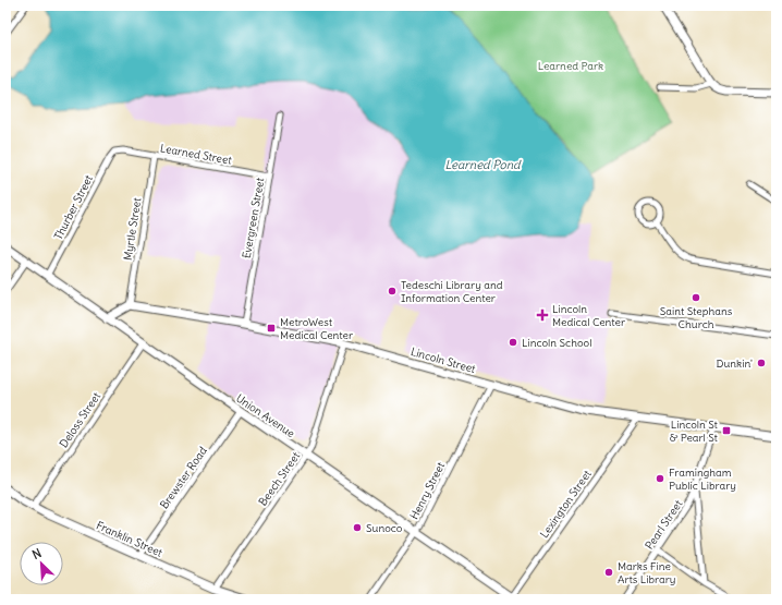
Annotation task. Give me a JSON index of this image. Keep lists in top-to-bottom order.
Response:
{
  "streets": {
    "street": [
      "Learned Street",
      "Thurber Street",
      "Evergreen Street",
      "Myrtle Street",
      "Lincoln Street",
      "Union Avenue",
      "Deloss Street",
      "Brewster Road",
      "Beech Street",
      "Henry Street",
      "Lexington Street",
      "Pearl Street",
      "Franklin Street"
    ]
  },
  "crossings": [
    ["Learned Street", "Thurber Street"],
    ["Learned Street", "Evergreen Street"],
    ["Learned Street", "Myrtle Street"],
    ["Thurber Street", "Union Avenue"],
    ["Evergreen Street", "Lincoln Street"],
    ["Myrtle Street", "Lincoln Street"],
    ["Lincoln Street", "Beech Street"],
    ["Lincoln Street", "Henry Street"],
    ["Lincoln Street", "Lexington Street"],
    ["Lincoln Street", "Pearl Street"],
    ["Union Avenue", "Deloss Street"],
    ["Union Avenue", "Brewster Road"],
    ["Union Avenue", "Beech Street"],
    ["Union Avenue", "Henry Street"],
    ["Union Avenue", "Lexington Street"],
    ["Deloss Street", "Franklin Street"],
    ["Brewster Road", "Franklin Street"],
    ["Beech Street", "Franklin Street"]
  ],
  "water": ["Learned Pond"],
  "parks": ["Learned Park"],
  "places": {
    "other": [
      "Tedeschi Library and Information Center",
      "Saint Stephans Church",
      "Lincoln School",
      "Dunkin'",
      "Framingham Public Library",
      "Sunoco",
      "Marks Fine Arts Library"
    ],
    "health": ["Lincoln Medical Center"],
    "transit": ["MetroWest Medical Center", "Lincoln St & Pearl St"]
  },
  "north": "top left"
}
